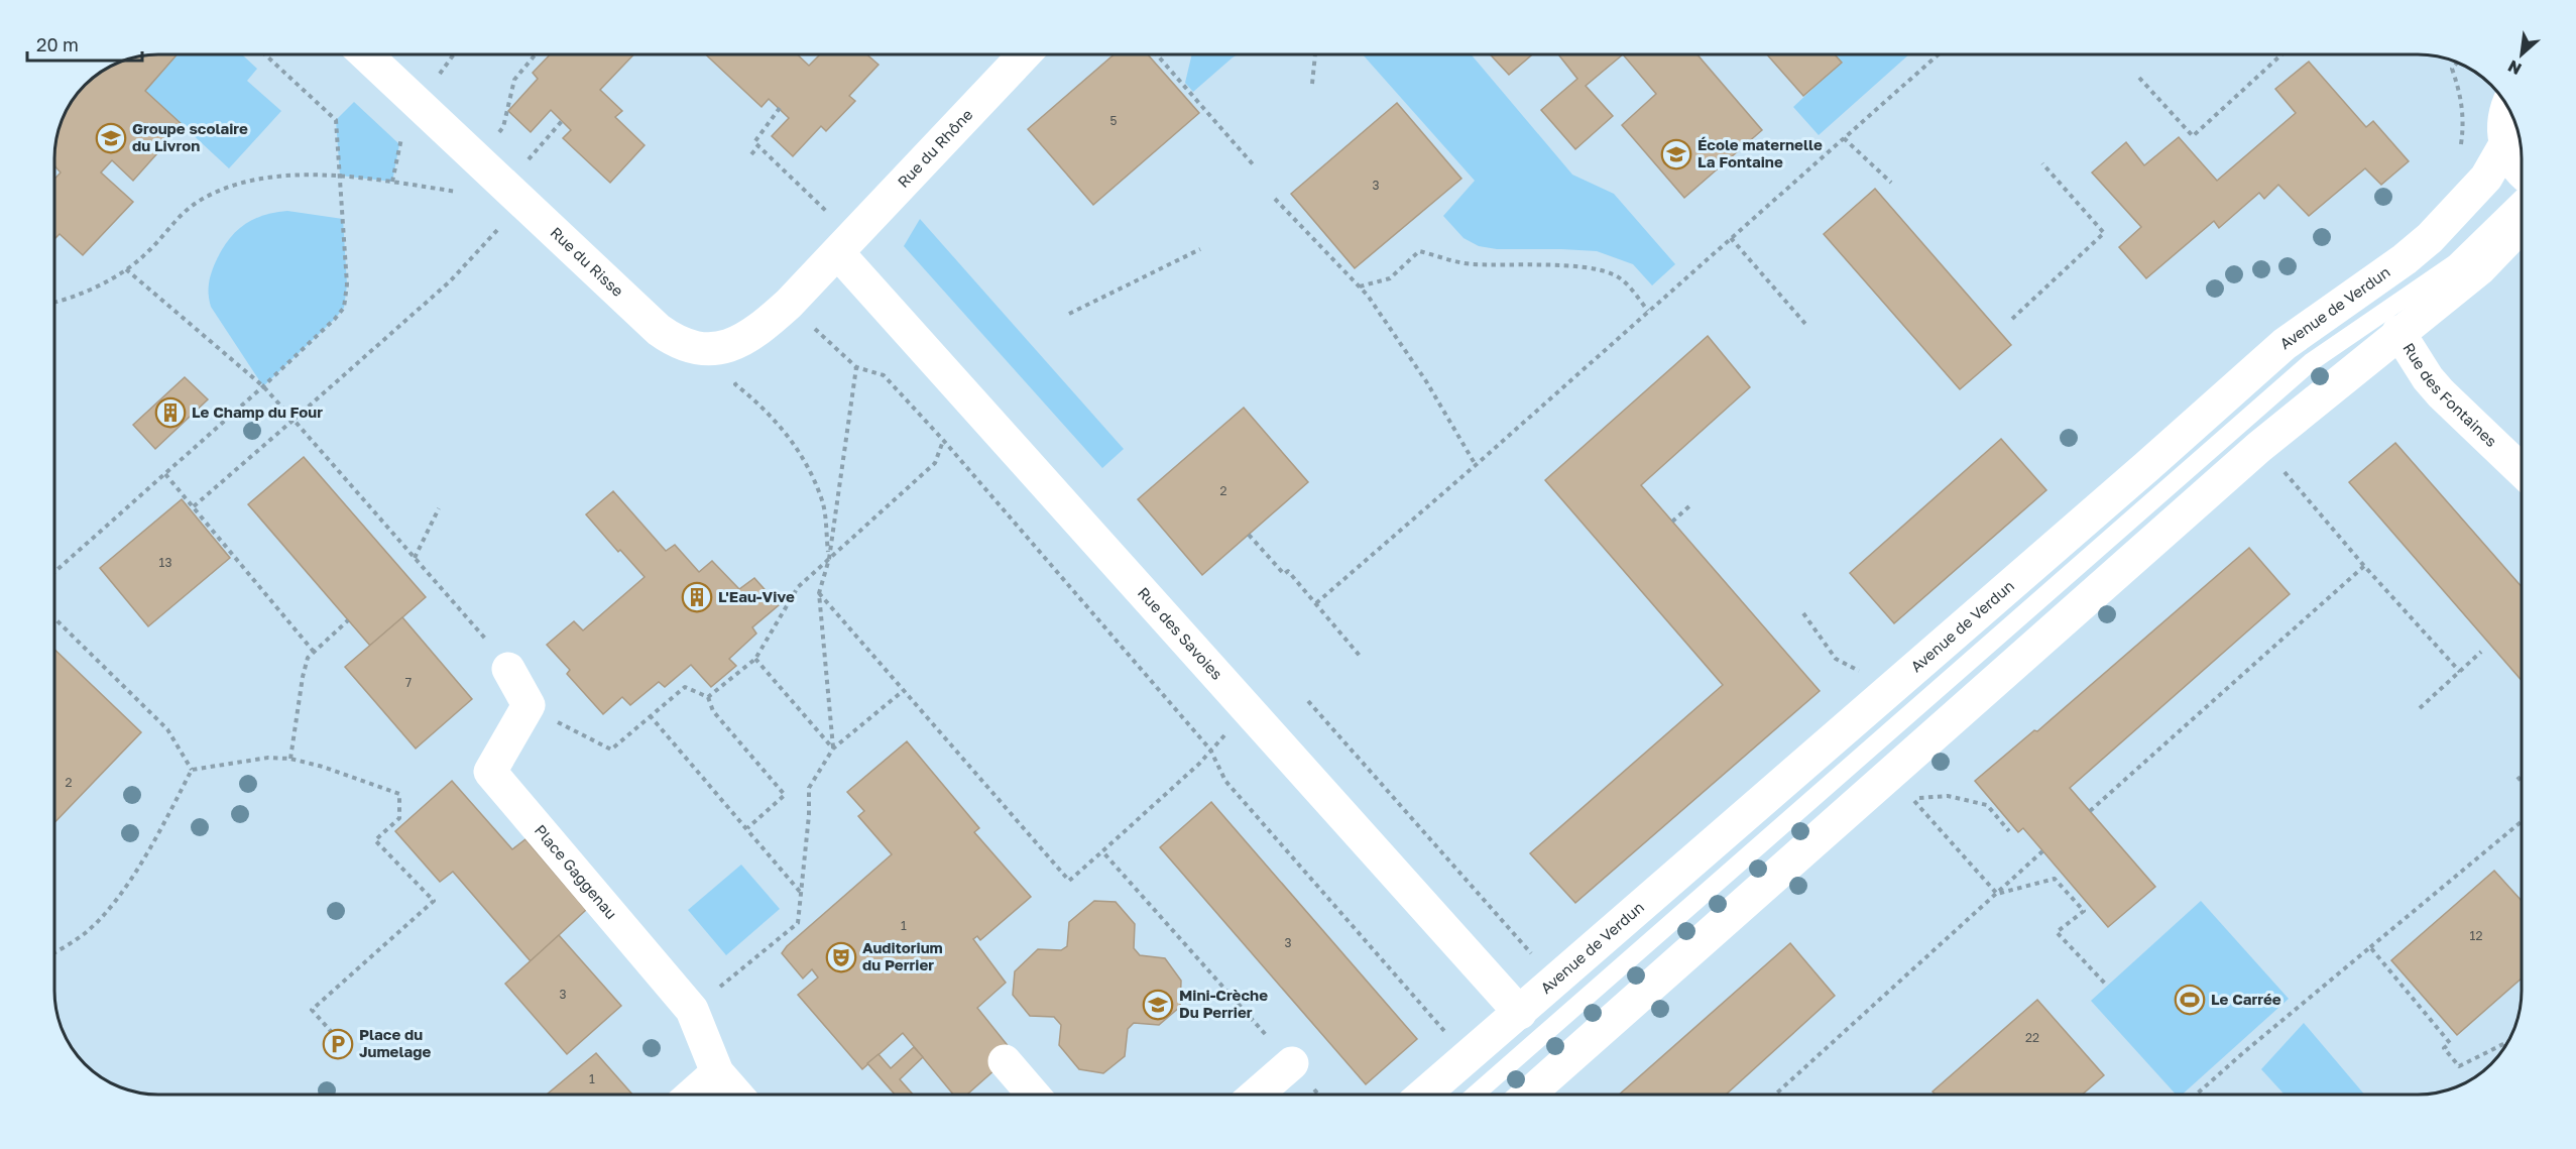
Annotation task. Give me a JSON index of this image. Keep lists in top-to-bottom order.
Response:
{
  "streets": {
    "street": [
      "Rue du Rhône",
      "Rue du Risse",
      "Avenue de Verdun",
      "Rue des Fontaines",
      "Rue des Savoies",
      "Place Gaggenau"
    ]
  },
  "crossings": [
    ["Rue du Rhône", "Rue du Risse"],
    ["Rue du Rhône", "Rue des Savoies"],
    ["Rue du Risse", "Rue des Savoies"],
    ["Avenue de Verdun", "Rue des Savoies"]
  ],
  "places": {
    "school or university": ["Groupe scolaire du Livron", "École maternelle La Fontaine", "Mini-Crèche Du Perrier"],
    "building": ["Le Champ du Four", "L'Eau-Vive"],
    "theatre": ["Auditorium du Perrier"],
    "sports": ["Le Carrée"],
    "parking": ["Place du Jumelage"]
  },
  "house_numbers": [
    "5",
    "3",
    "2",
    "13",
    "7",
    "2",
    "1",
    "12",
    "3",
    "3",
    "22",
    "1"
  ],
  "scale_bar": "20 m",
  "north": "bottom left"
}
